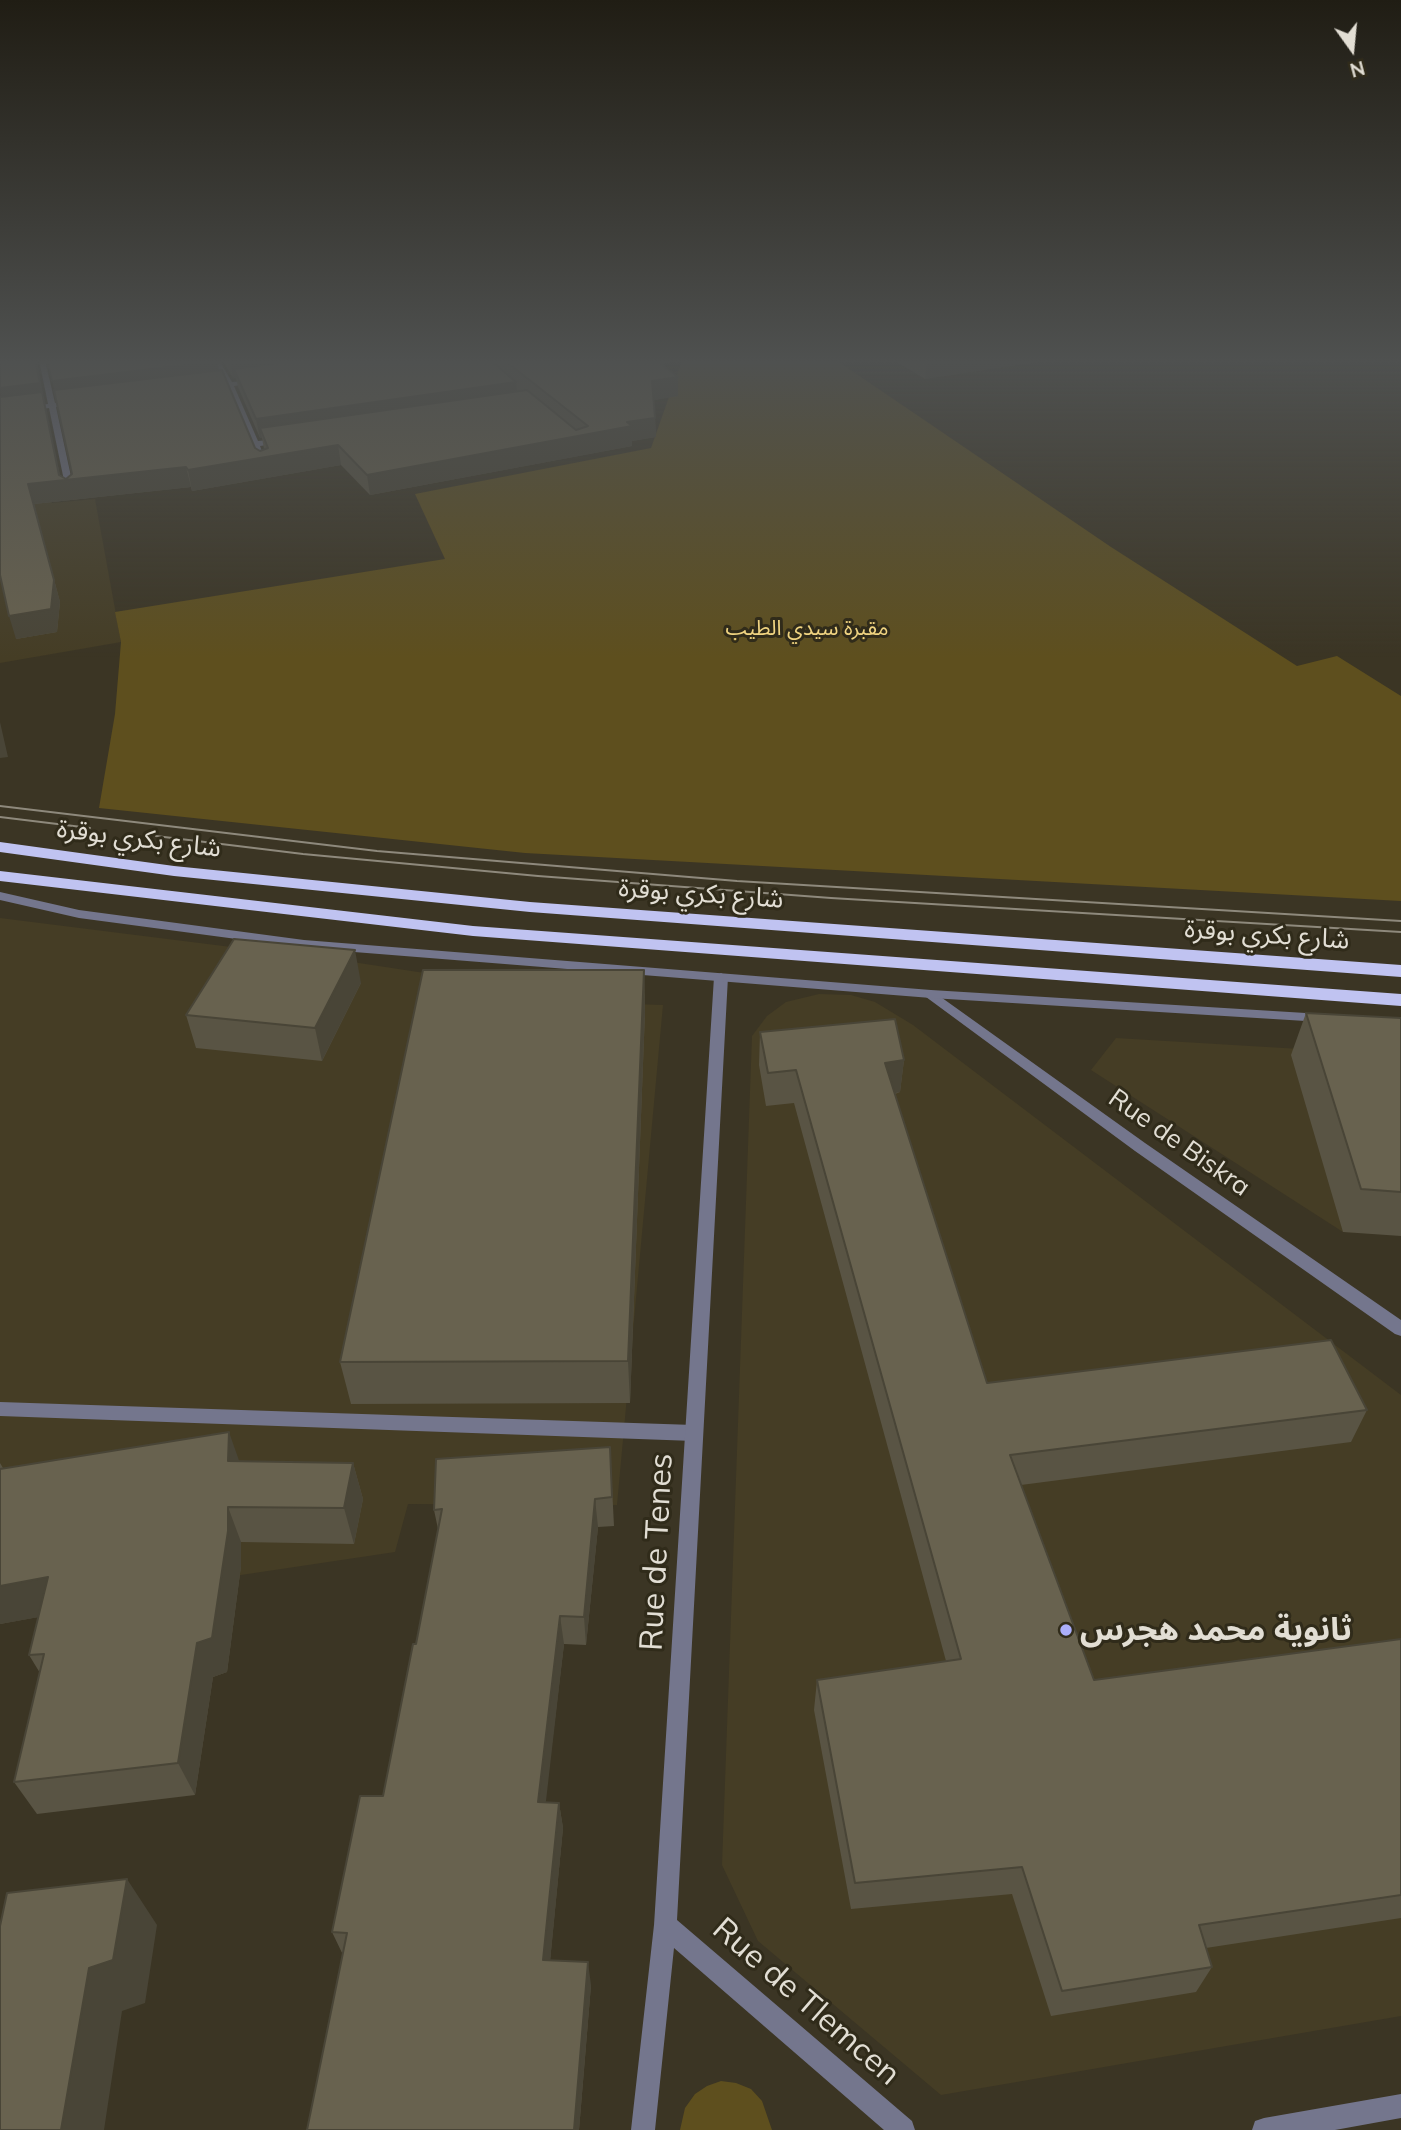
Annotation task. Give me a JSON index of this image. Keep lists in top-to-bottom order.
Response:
{
  "streets": {
    "highway": ["شارع بكري بوقرة"],
    "street": ["Rue de Biskra", "Rue de Tenes", "Rue de Tlemcen"]
  },
  "crossings": [
    ["Rue de Tenes", "Rue de Tlemcen"]
  ],
  "parks": ["مقبرة سيدي الطيب"],
  "places": ["ثانوية محمد هجرس"],
  "north": "bottom"
}
